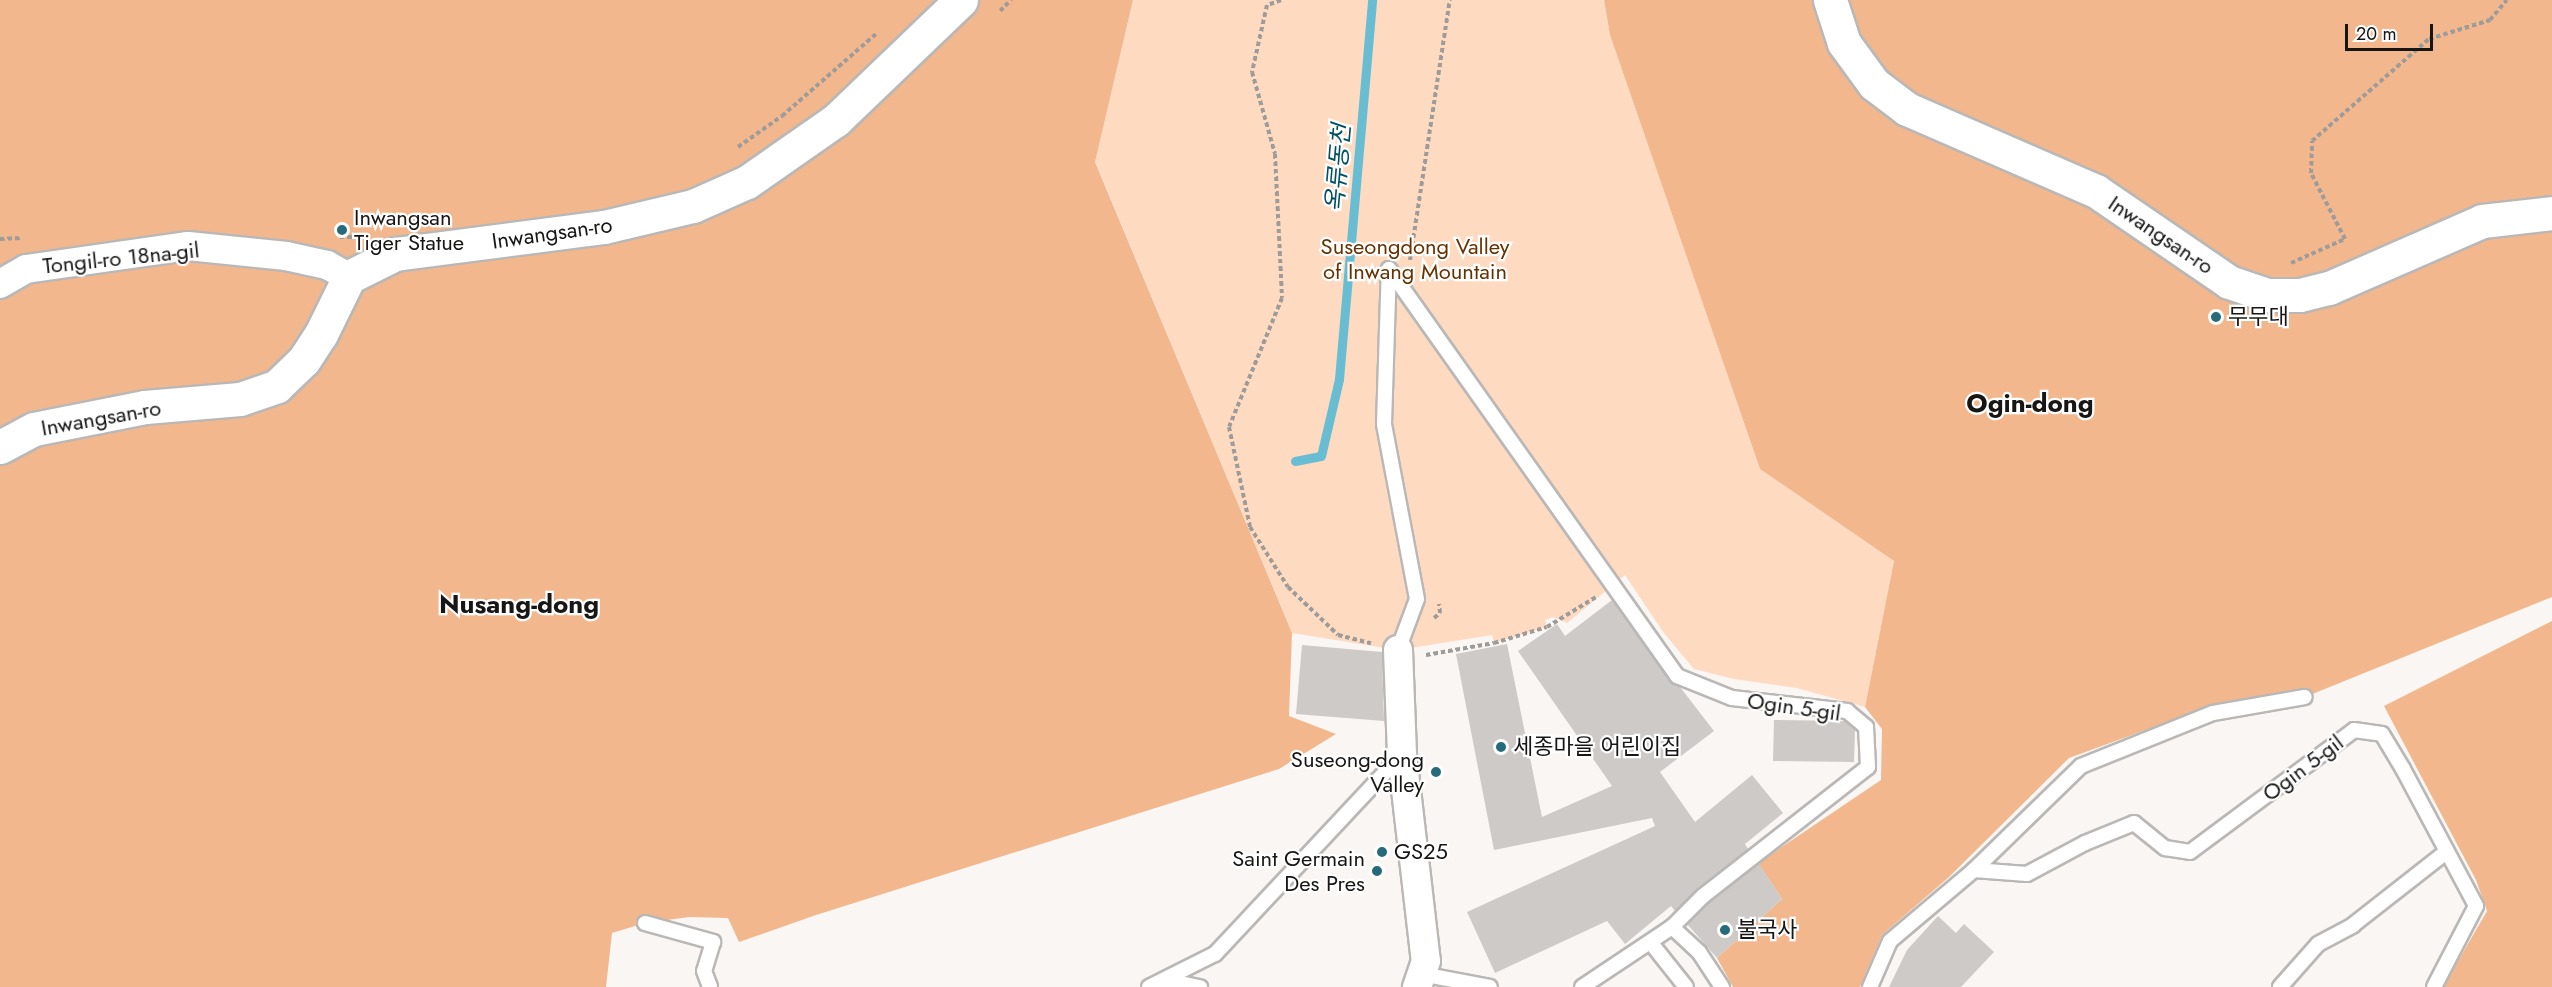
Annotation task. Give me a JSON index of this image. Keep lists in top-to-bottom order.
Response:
{
  "streets": {
    "street": ["Inwangsan-ro", "Tongil-ro 18na-gil"],
    "lane": ["Ogin 5-gil"]
  },
  "crossings": [
    ["Inwangsan-ro", "Tongil-ro 18na-gil"]
  ],
  "districts": ["Ogin-dong", "Nusang-dong"],
  "water": ["옥류동천"],
  "parks": ["Suseongdong Valley of Inwang Mountain"],
  "places": [
    "Inwangsan Tiger Statue",
    "무무대",
    "세종마을 어린이집",
    "Suseong-dong Valley",
    "GS25",
    "Saint Germain Des Pres",
    "불국사"
  ],
  "scale_bar": "20 m"
}
